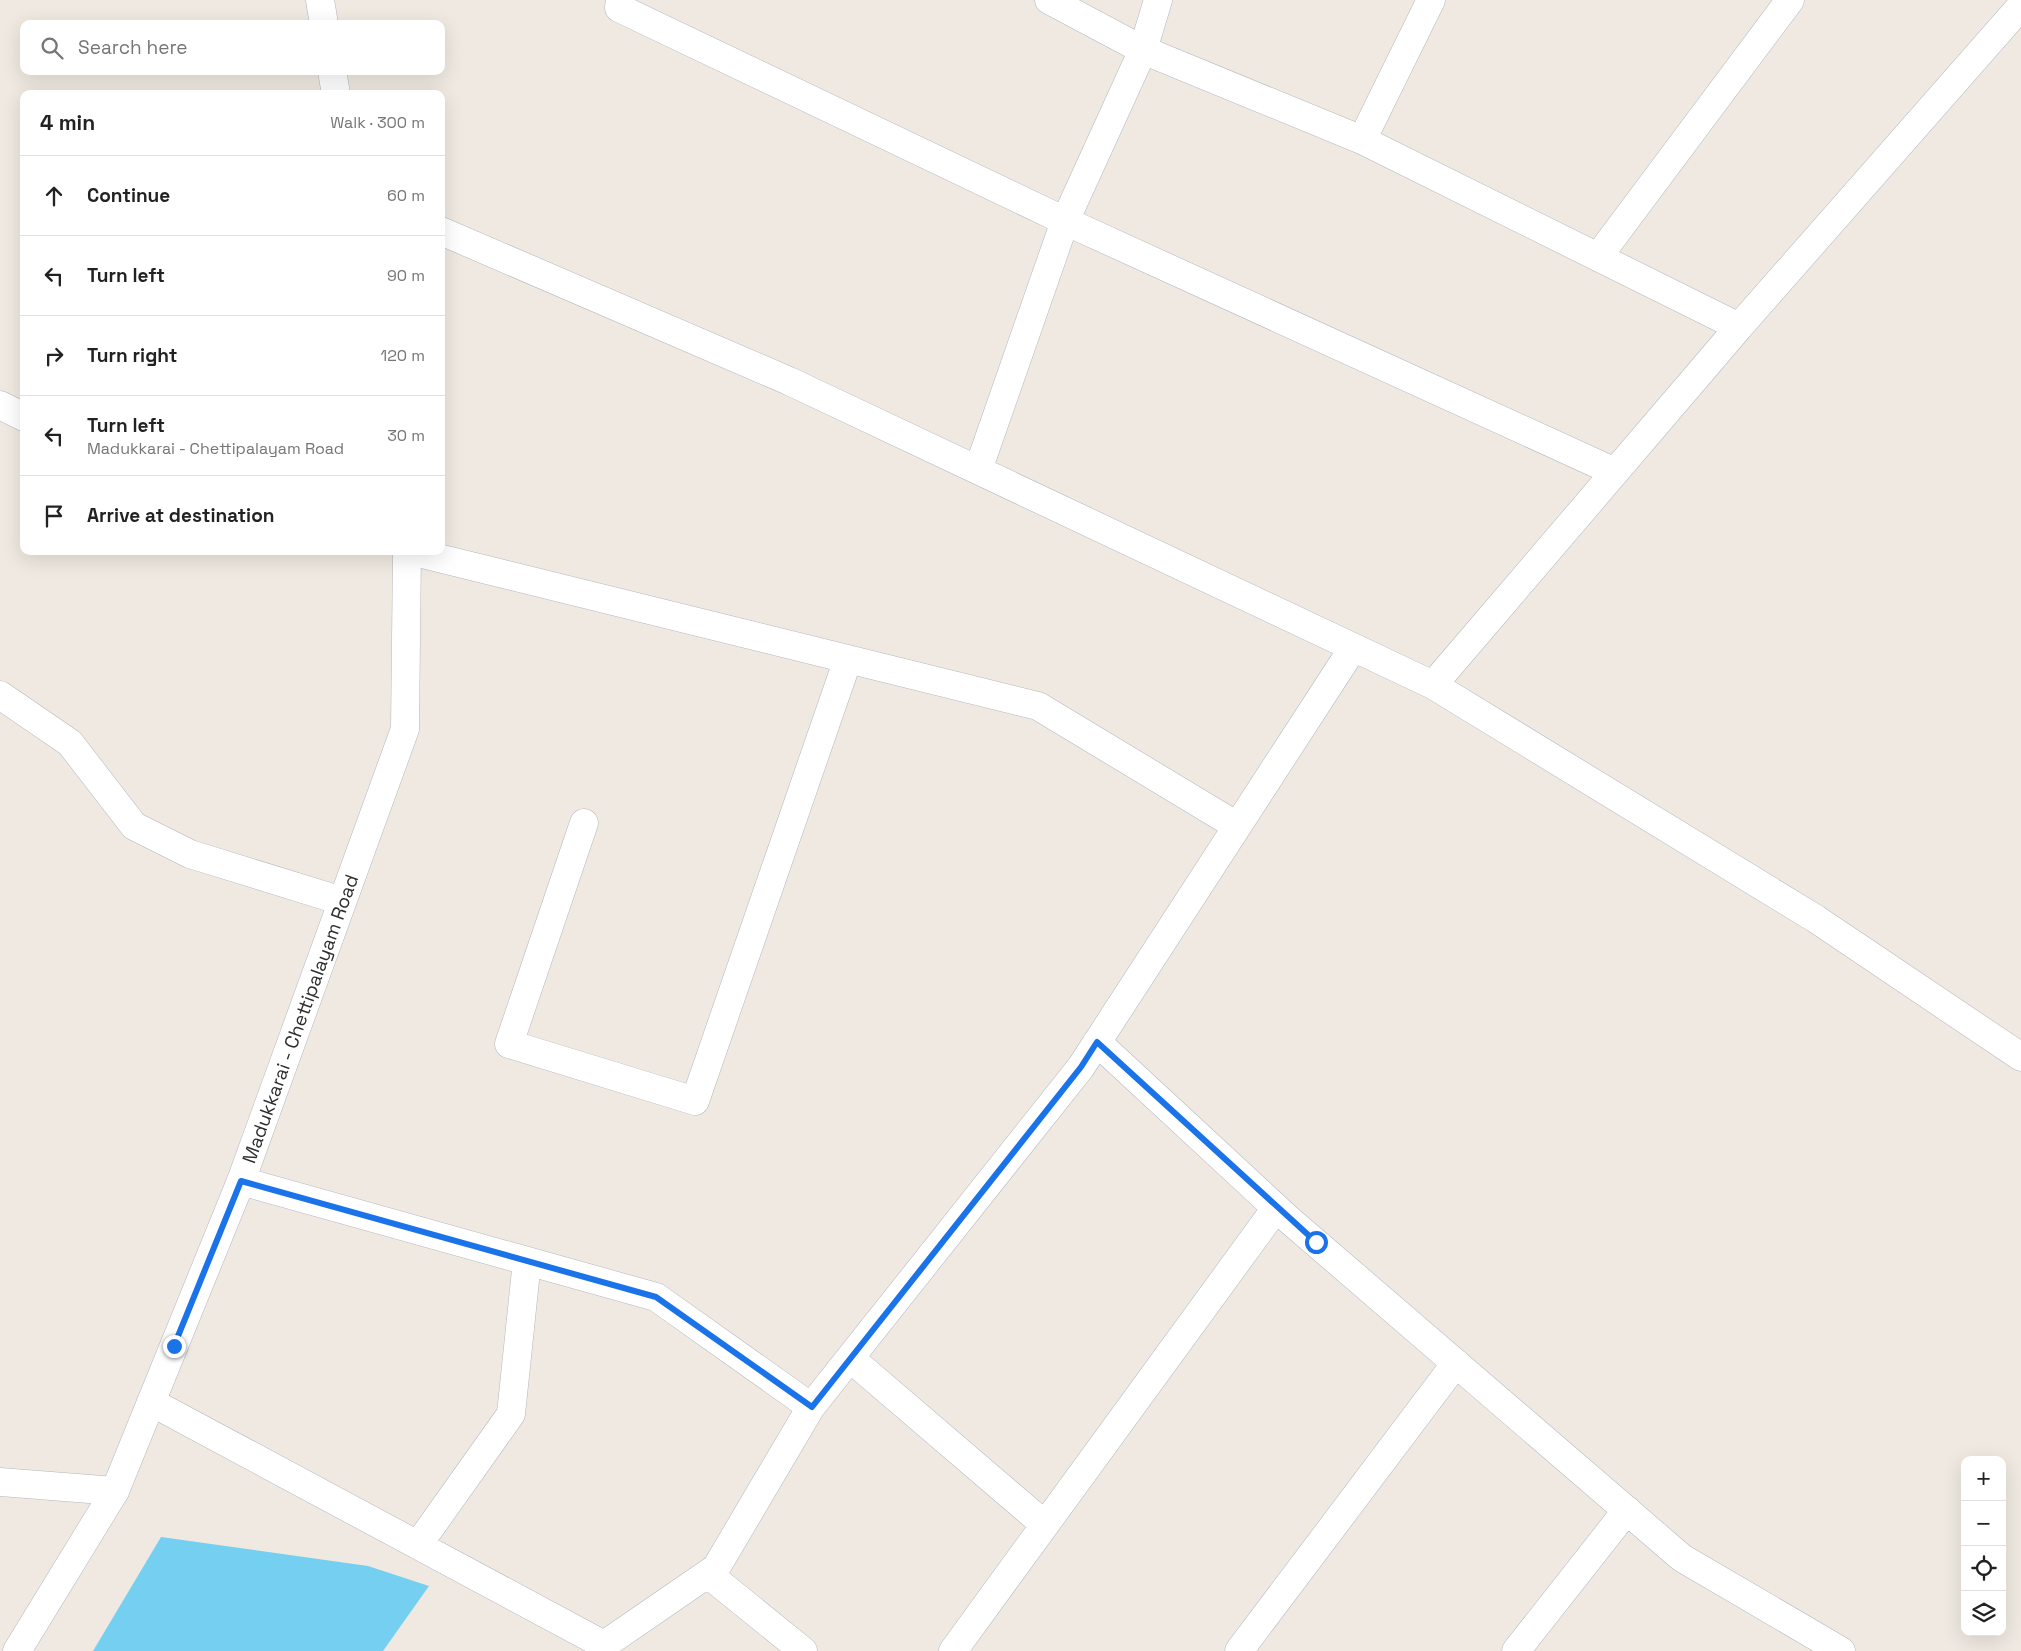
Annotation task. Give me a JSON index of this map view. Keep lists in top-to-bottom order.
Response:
{
  "streets": {
    "street": ["Madukkarai - Chettipalayam Road"]
  },
  "page": {
    "search": "Search here",
    "heading": ["4 min", "Walk · 300 m"],
    "list": [
      ["Continue", "60 m"],
      ["Turn left", "90 m"],
      ["Turn right", "120 m"],
      ["Turn left", "Madukkarai - Chettipalayam Road", "30 m"],
      "Arrive at destination"
    ],
    "map_buttons": ["+", "−"]
  }
}
